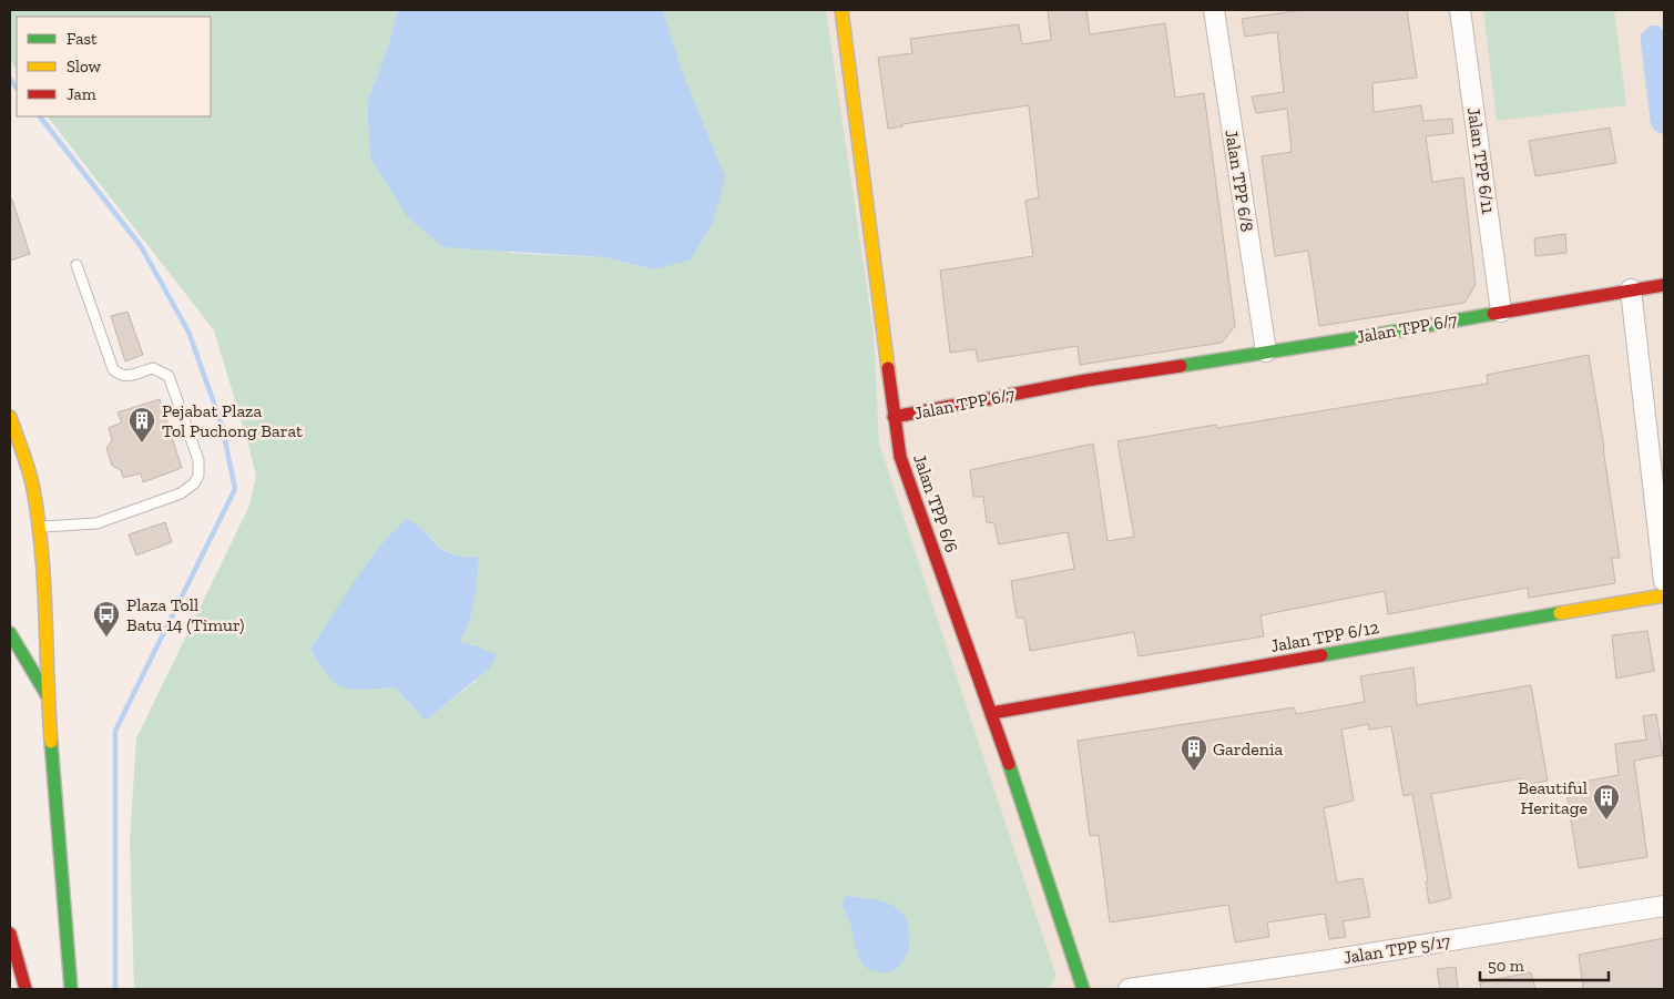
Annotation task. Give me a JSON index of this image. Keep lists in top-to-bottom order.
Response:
{
  "streets": {
    "main road": ["Jalan TPP 6/7", "Jalan TPP 6/6", "Jalan TPP 6/12"],
    "street": ["Jalan TPP 6/11", "Jalan TPP 6/8", "Jalan TPP 5/17"]
  },
  "crossings": [
    ["Jalan TPP 6/11", "Jalan TPP 6/7"],
    ["Jalan TPP 6/8", "Jalan TPP 6/7"],
    ["Jalan TPP 6/7", "Jalan TPP 6/6"],
    ["Jalan TPP 6/6", "Jalan TPP 6/12"]
  ],
  "places": {
    "building": ["Pejabat Plaza Tol Puchong Barat", "Gardenia", "Beautiful Heritage"],
    "bus stop": ["Plaza Toll Batu 14 (Timur)"]
  },
  "legend": ["Fast", "Slow", "Jam"],
  "scale_bar": "50 m"
}
